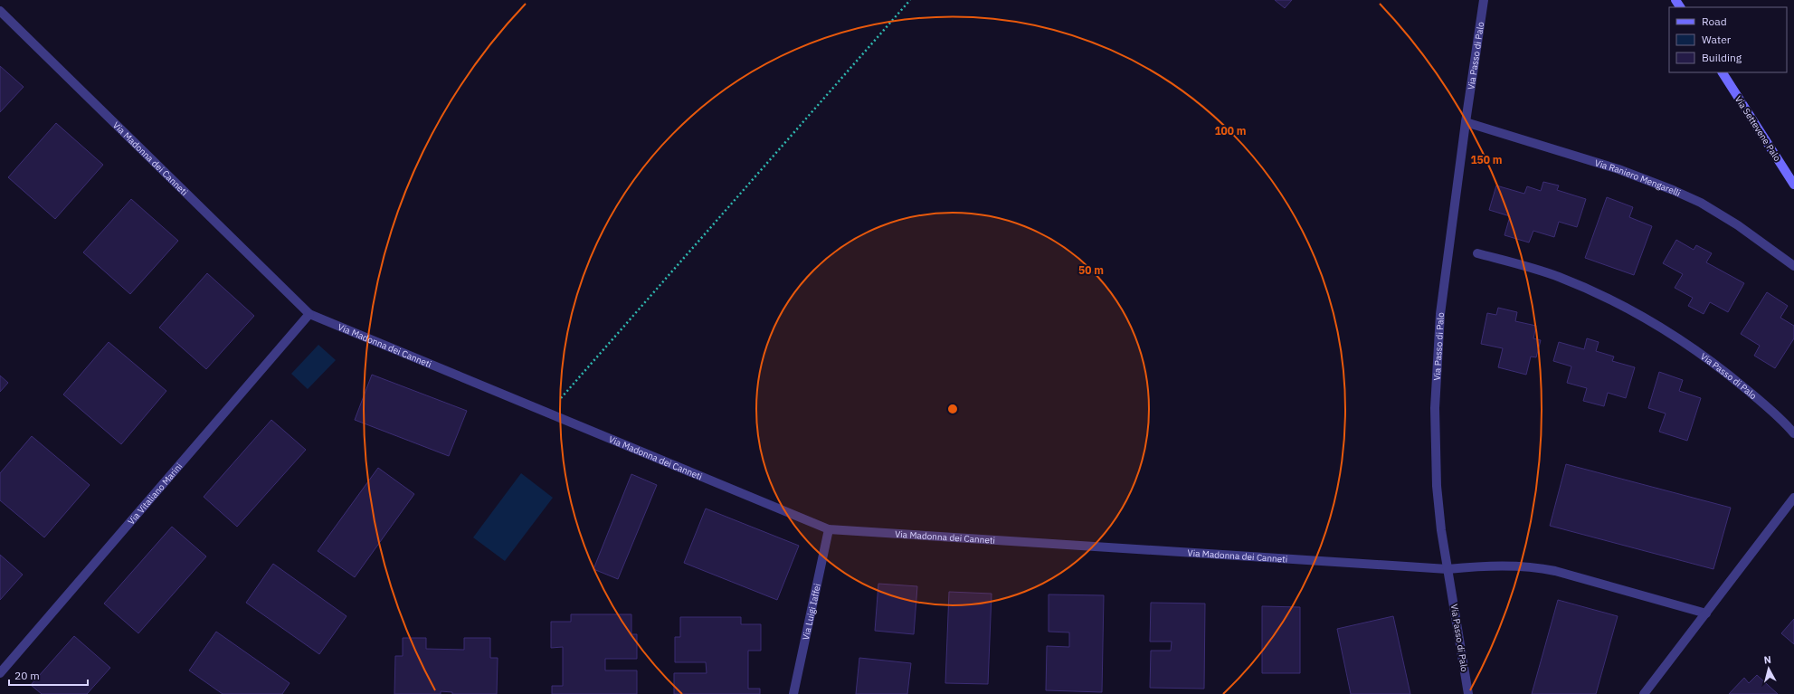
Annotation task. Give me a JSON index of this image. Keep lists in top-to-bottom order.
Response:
{
  "streets": {
    "street": [
      "Via Passo di Palo",
      "Via Settevene Palo",
      "Via Madonna dei Canneti",
      "Via Raniero Mengarelli",
      "Via Vitaliano Marini",
      "Via Luigi Iaffei"
    ]
  },
  "crossings": [
    ["Via Passo di Palo", "Via Madonna dei Canneti"],
    ["Via Passo di Palo", "Via Raniero Mengarelli"],
    ["Via Madonna dei Canneti", "Via Vitaliano Marini"],
    ["Via Madonna dei Canneti", "Via Luigi Iaffei"]
  ],
  "legend": ["Road", "Water", "Building"],
  "scale_bar": "20 m",
  "north": "top",
  "rings": ["100 m", "150 m", "50 m"]
}
